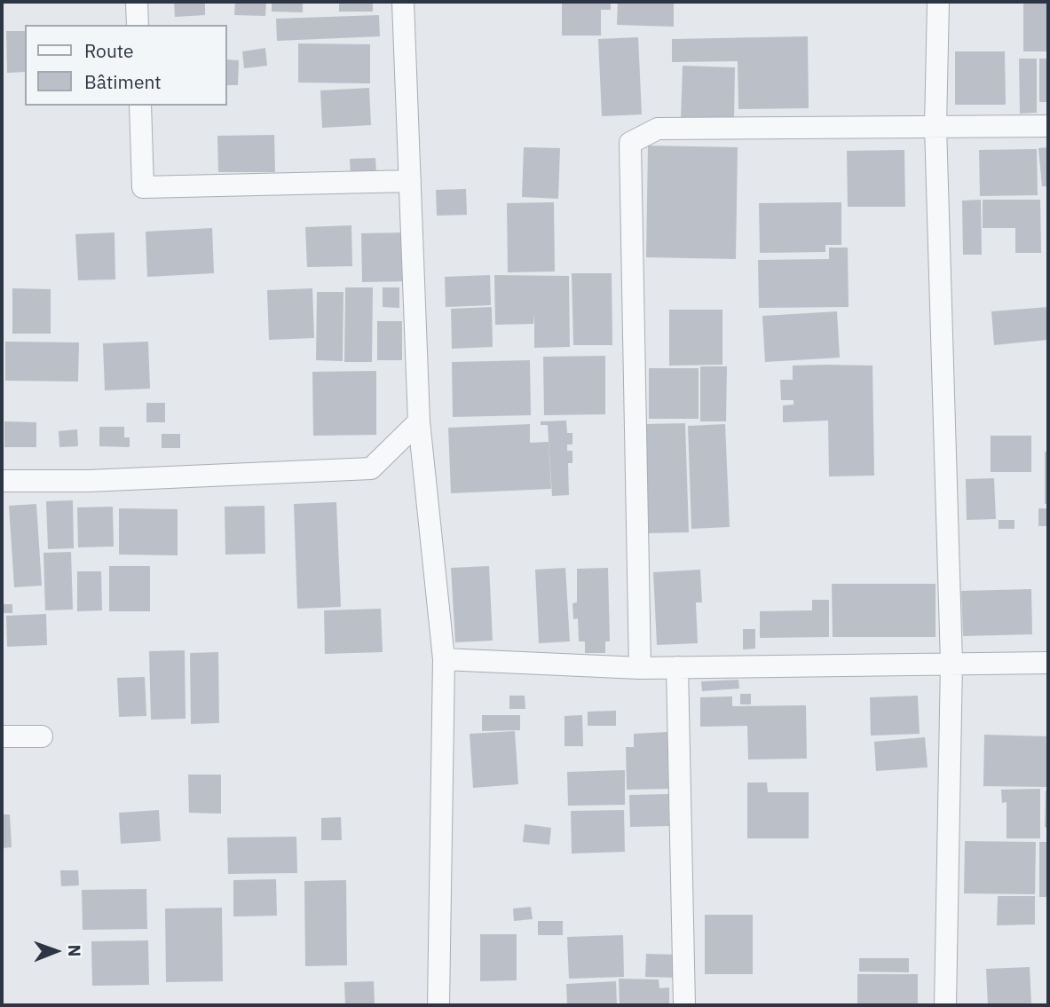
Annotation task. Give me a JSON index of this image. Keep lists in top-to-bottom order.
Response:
{
  "legend": ["Route", "Bâtiment"],
  "north": "right"
}
